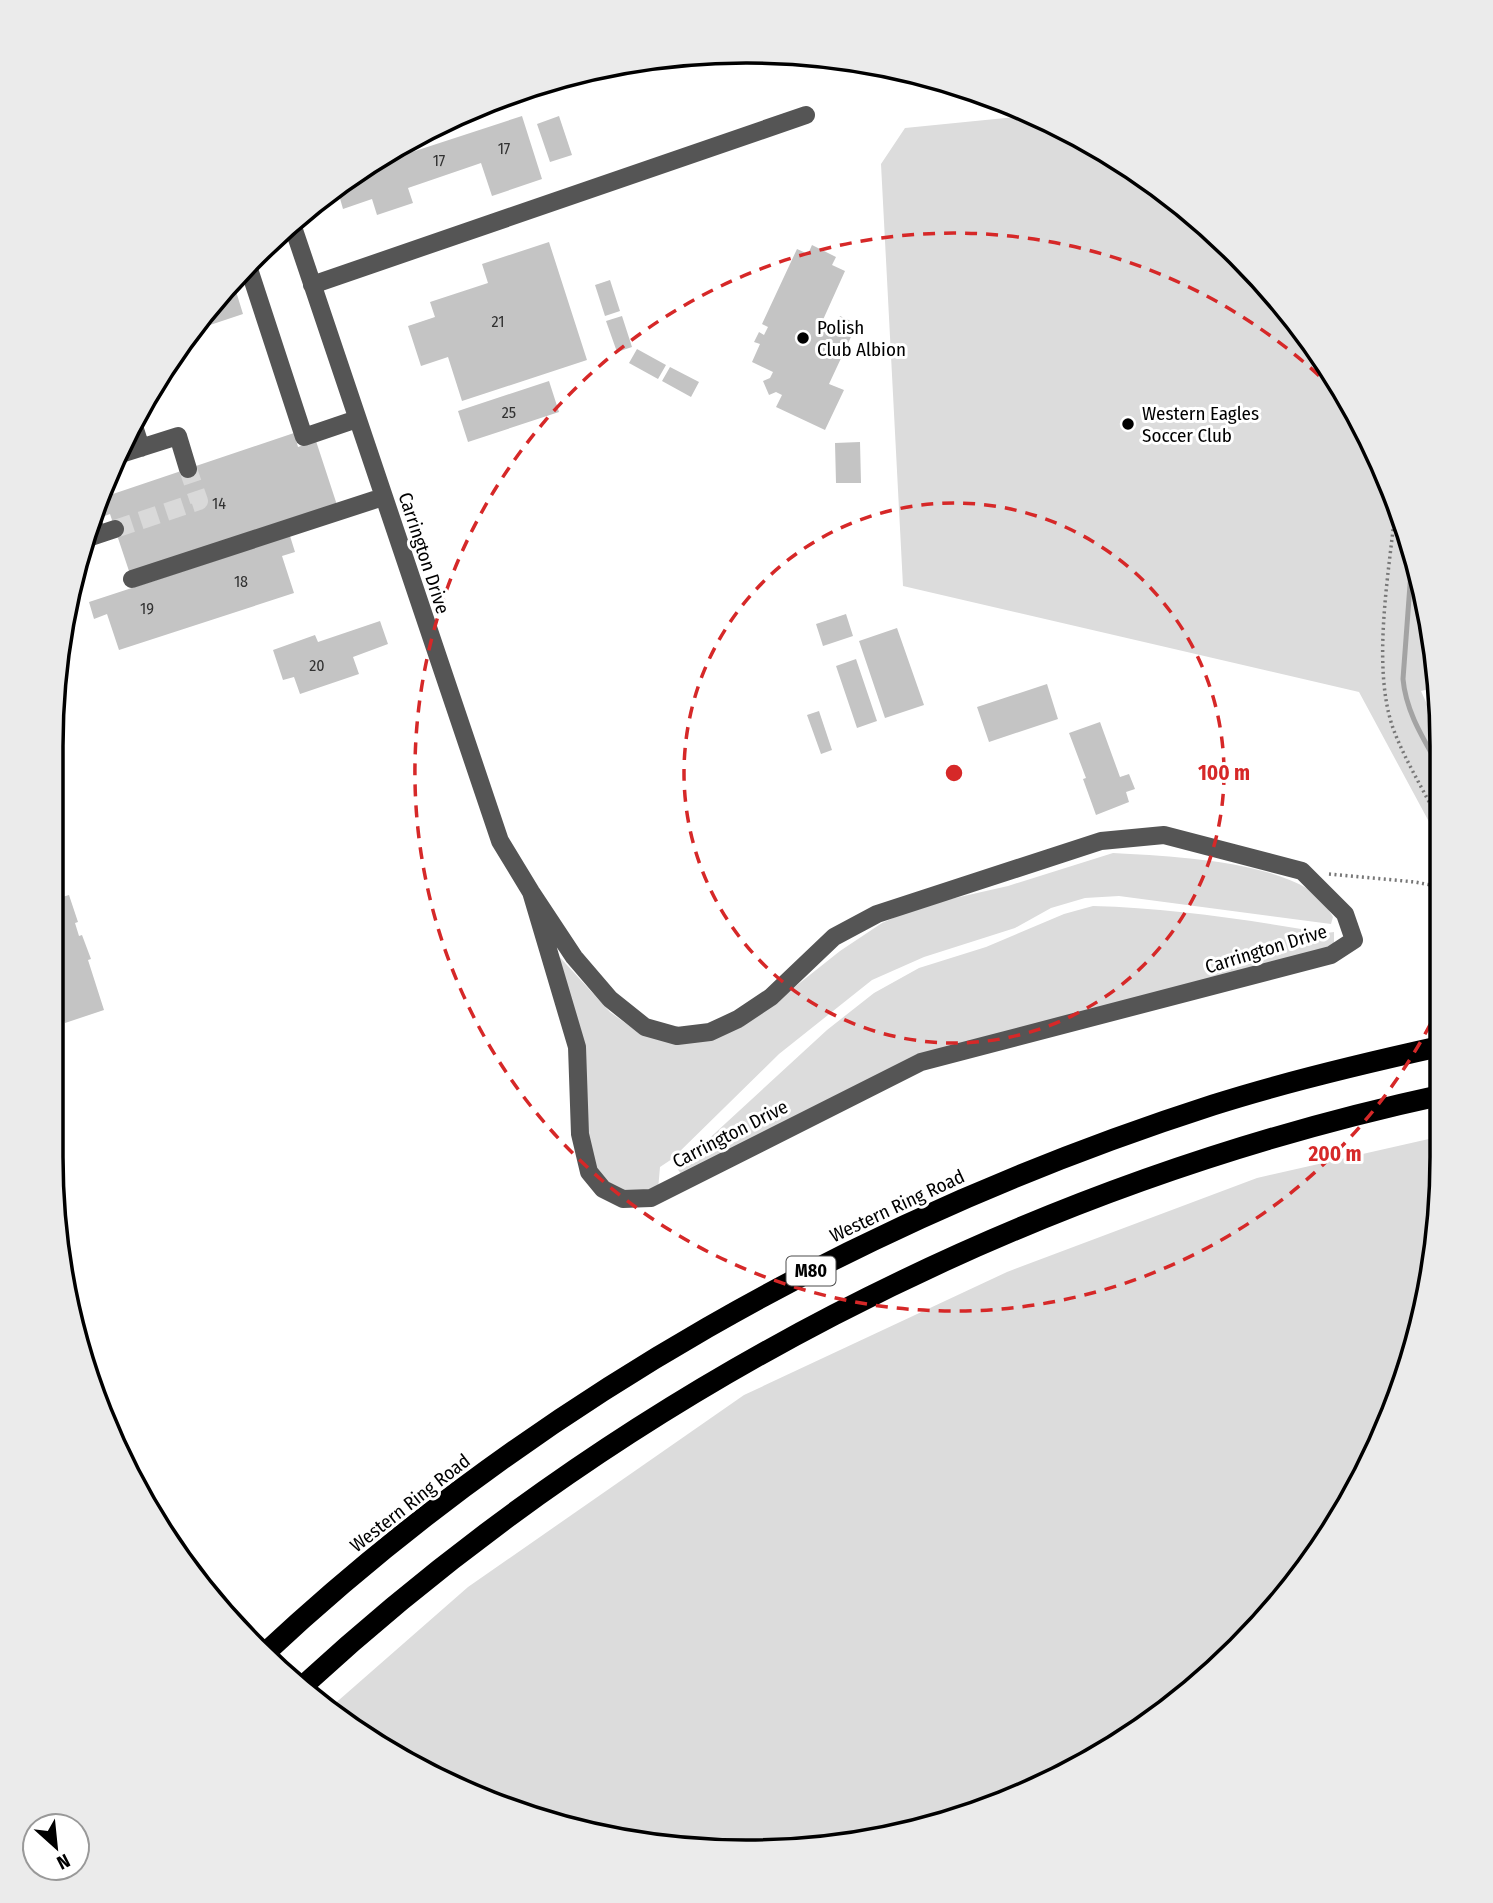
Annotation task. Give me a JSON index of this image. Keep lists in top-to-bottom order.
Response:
{
  "streets": {
    "highway": ["Western Ring Road", "M80"],
    "street": ["Carrington Drive"]
  },
  "places": ["Polish Club Albion", "Western Eagles Soccer Club"],
  "house_numbers": [
    "17",
    "17",
    "21",
    "25",
    "14",
    "18",
    "19",
    "20"
  ],
  "north": "bottom right",
  "rings": ["100 m", "200 m"]
}
